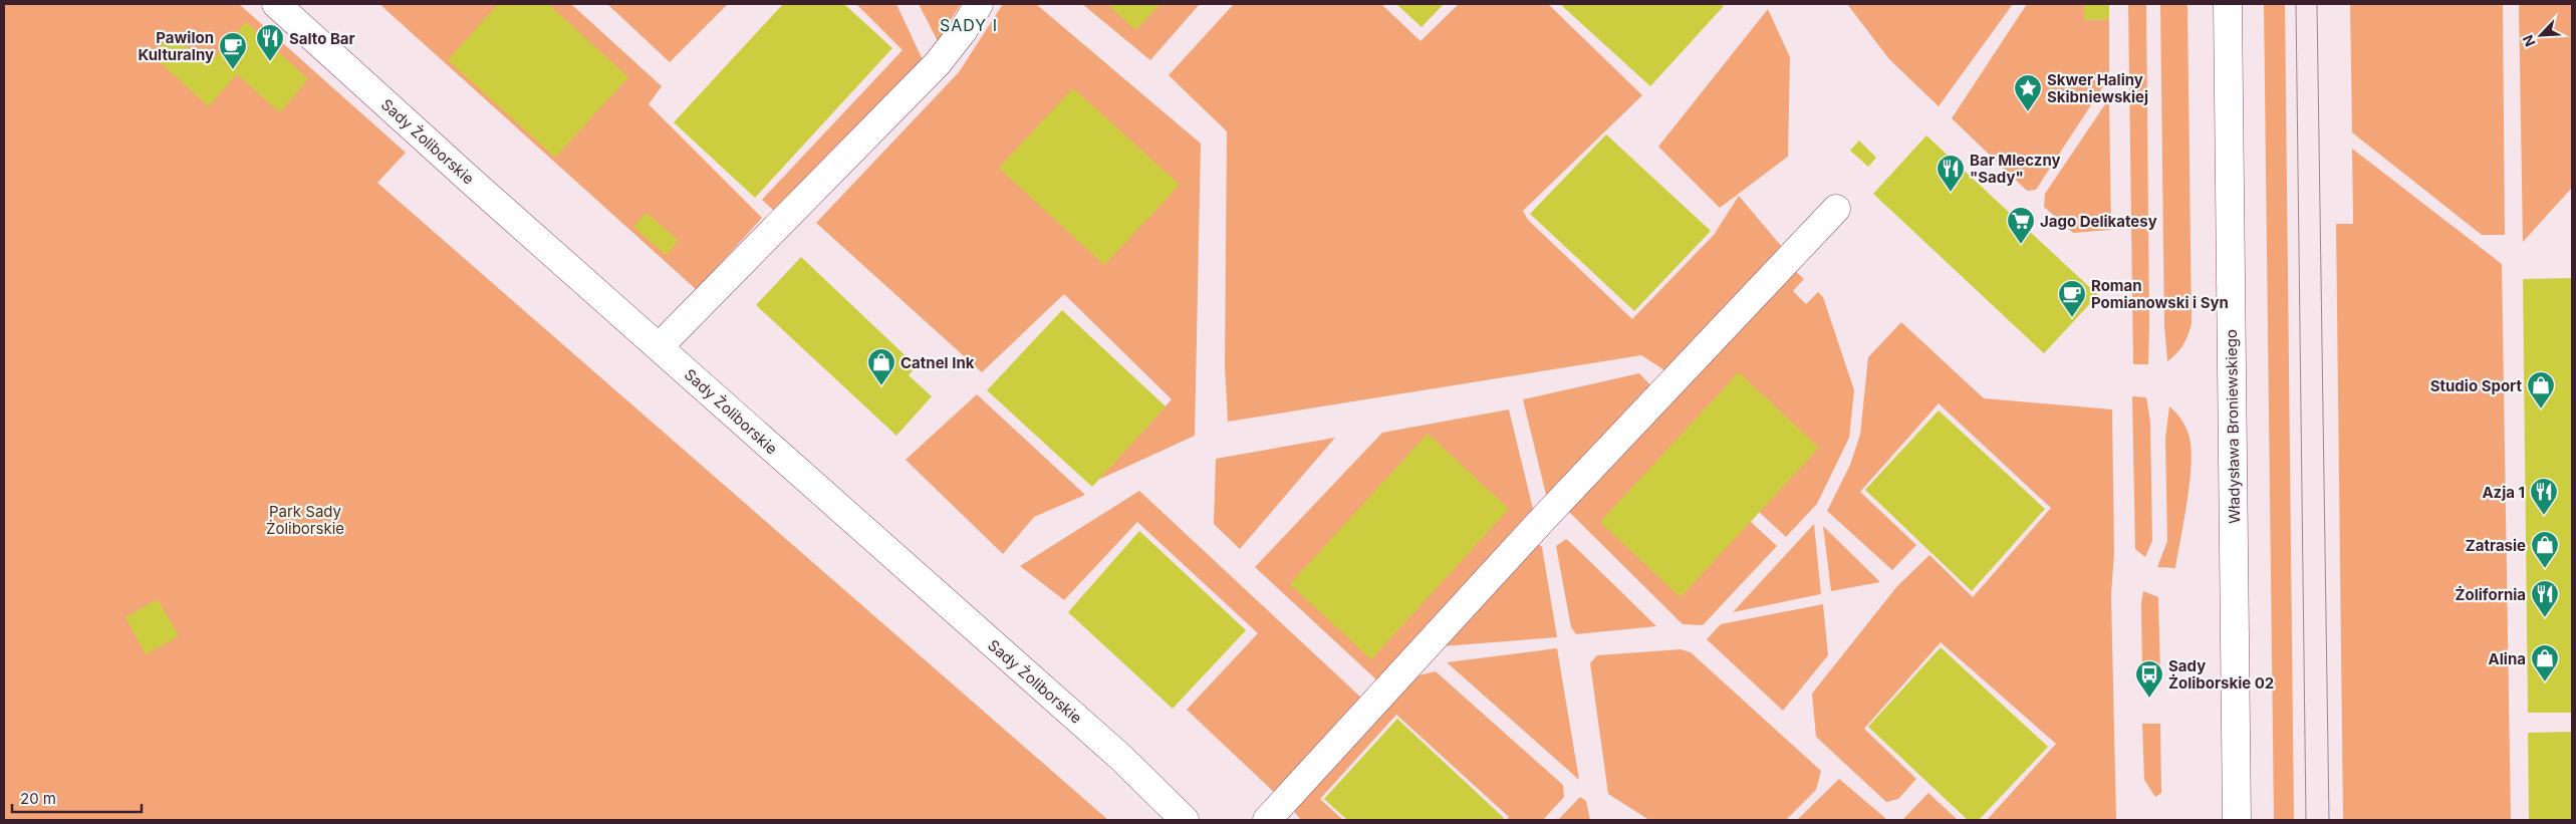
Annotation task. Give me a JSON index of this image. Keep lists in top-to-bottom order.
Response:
{
  "streets": {
    "street": ["Sady Żoliborskie", "Władysława Broniewskiego"]
  },
  "districts": ["SADY I"],
  "parks": ["Park Sady Żoliborskie"],
  "places": {
    "restaurant": [
      "Salto Bar",
      "Bar Mleczny \"Sady\"",
      "Azja 1",
      "Żolifornia"
    ],
    "cafe": ["Pawilon Kulturalny", "Roman Pomianowski i Syn"],
    "place": ["Skwer Haliny Skibniewskiej"],
    "supermarket": ["Jago Delikatesy"],
    "shop": [
      "Catnel Ink",
      "Studio Sport",
      "Zatrasie",
      "Alina"
    ],
    "bus stop": ["Sady Żoliborskie 02"]
  },
  "scale_bar": "20 m",
  "north": "bottom left"
}
